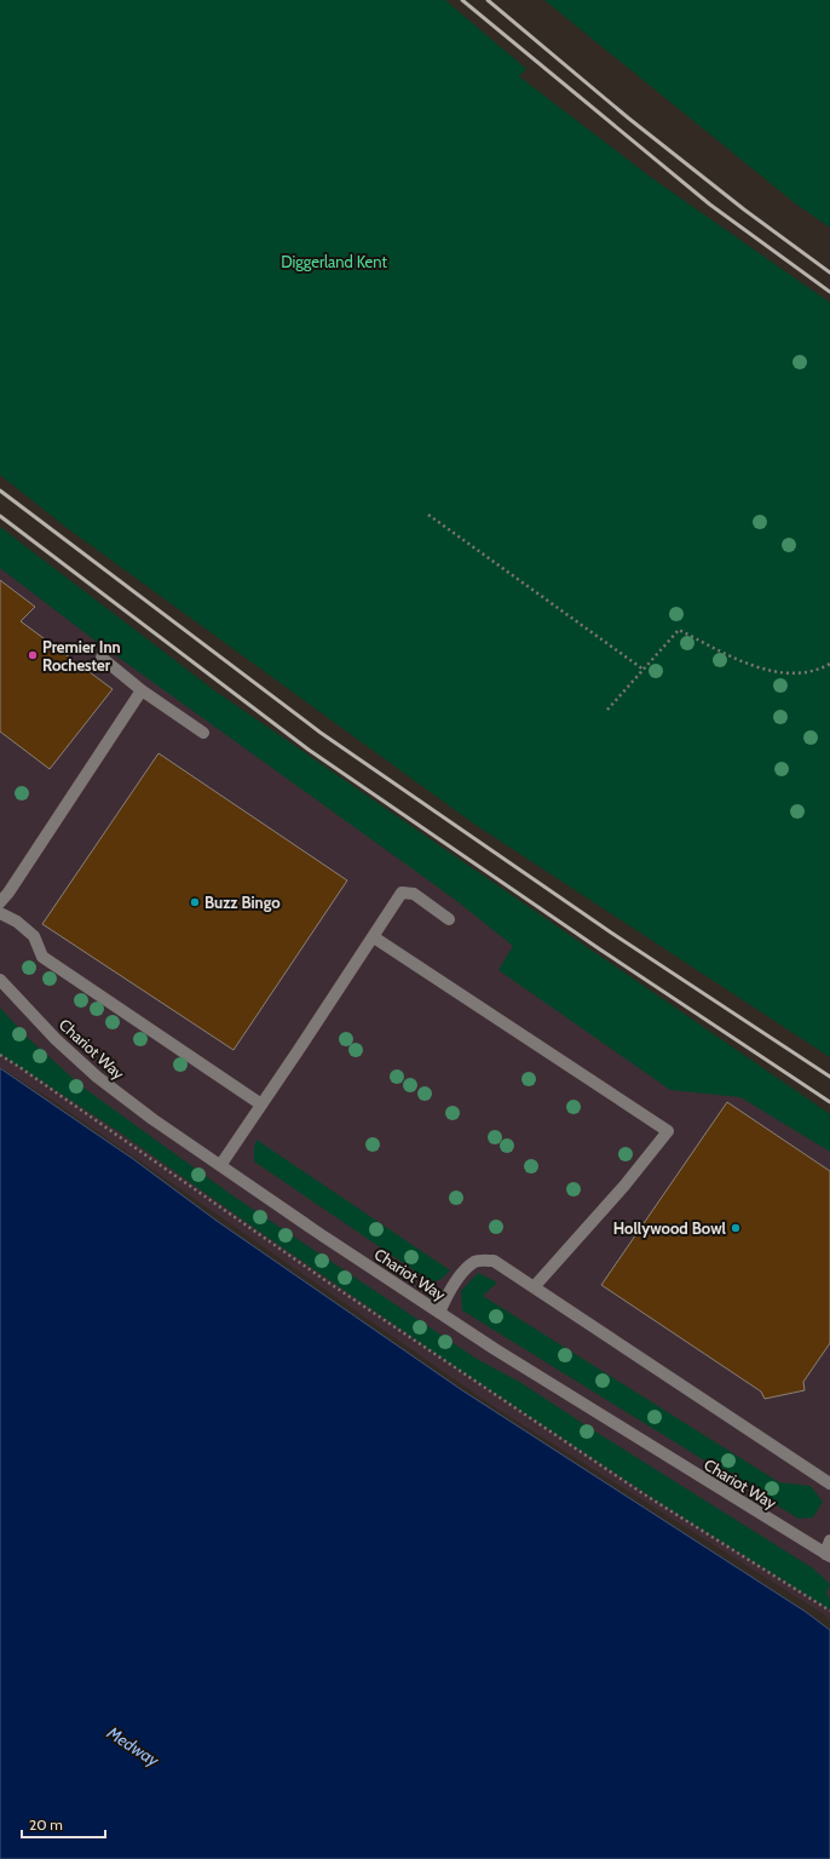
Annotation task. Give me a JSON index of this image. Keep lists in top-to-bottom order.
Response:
{
  "streets": {
    "street": ["Chariot Way"]
  },
  "water": ["Medway"],
  "parks": ["Diggerland Kent"],
  "places": ["Premier Inn Rochester", "Buzz Bingo", "Hollywood Bowl"],
  "scale_bar": "20 m"
}
